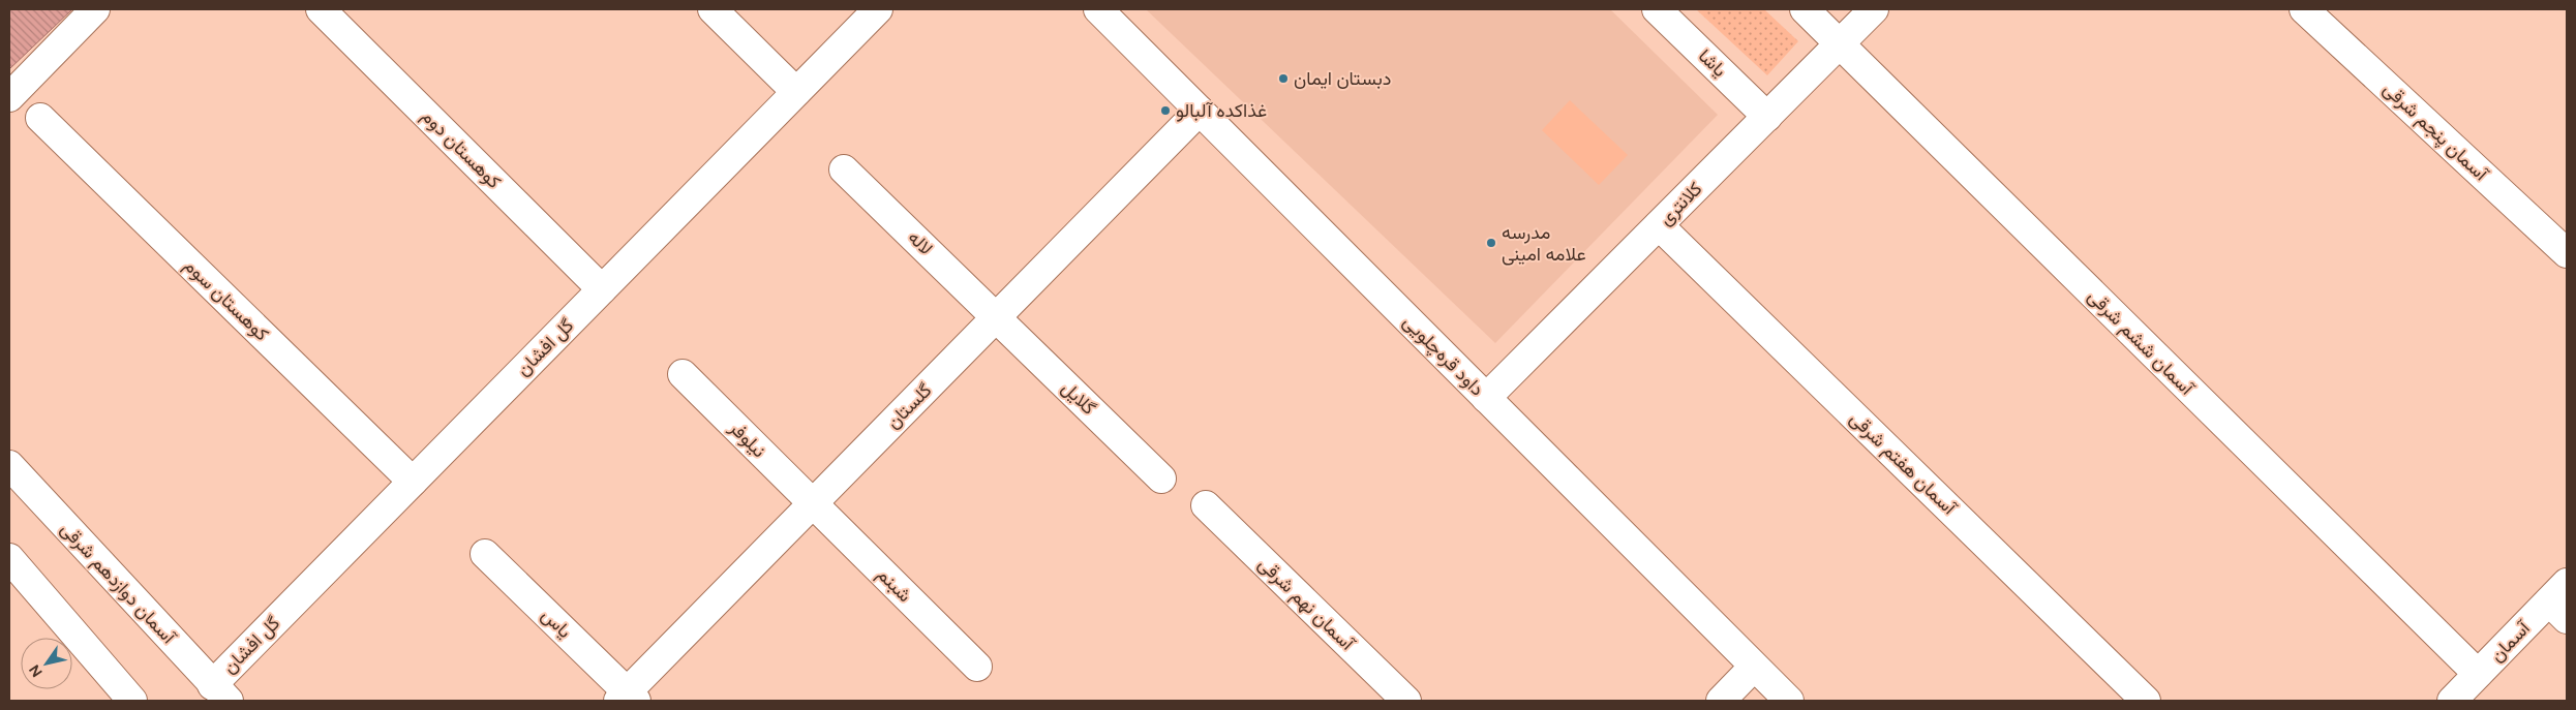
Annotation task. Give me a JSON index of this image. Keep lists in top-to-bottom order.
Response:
{
  "streets": {
    "main road": [
      "یاشا",
      "آسمان پنجم شرقی",
      "کوهستان دوم",
      "کلانتری",
      "لاله",
      "کوهستان سوم",
      "آسمان ششم شرقی",
      "گل افشان",
      "داود قره‌چلویی",
      "گلایل",
      "گلستان",
      "نیلوفر",
      "آسمان هفتم شرقی",
      "آسمان دوازدهم شرقی",
      "شبنم",
      "آسمان نهم شرقی",
      "یاس",
      "آسمان"
    ]
  },
  "crossings": [
    ["یاشا", "کلانتری"],
    ["کوهستان دوم", "گل افشان"],
    ["کلانتری", "آسمان ششم شرقی"],
    ["کلانتری", "داود قره‌چلویی"],
    ["کلانتری", "آسمان هفتم شرقی"],
    ["لاله", "گلایل"],
    ["لاله", "گلستان"],
    ["کوهستان سوم", "گل افشان"],
    ["آسمان ششم شرقی", "آسمان"],
    ["گل افشان", "آسمان دوازدهم شرقی"],
    ["داود قره‌چلویی", "گلستان"],
    ["گلایل", "گلستان"],
    ["گلستان", "نیلوفر"],
    ["گلستان", "شبنم"],
    ["گلستان", "یاس"],
    ["نیلوفر", "شبنم"]
  ],
  "places": ["دبستان ایمان", "غذاکده آلبالو", "مدرسه علامه امینی"],
  "north": "bottom left"
}
